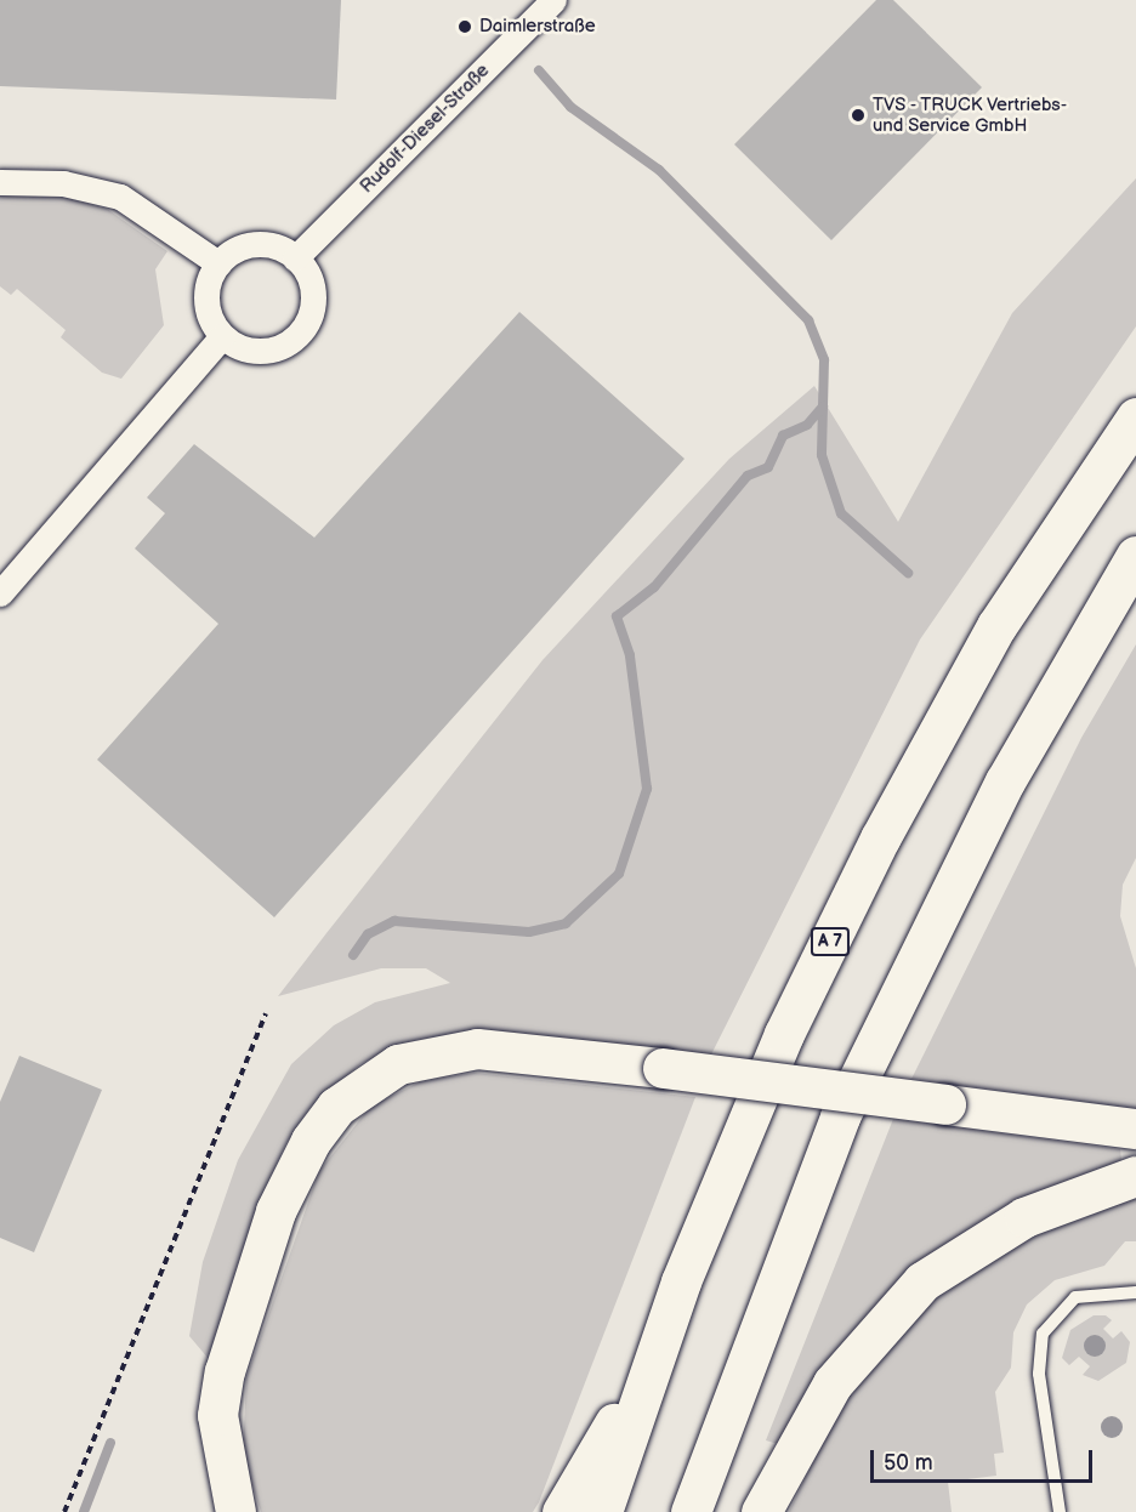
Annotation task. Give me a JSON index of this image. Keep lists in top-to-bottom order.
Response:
{
  "streets": {
    "highway": ["A 7"],
    "street": ["Rudolf-Diesel-Straße"]
  },
  "places": ["Daimlerstraße", "TVS - TRUCK Vertriebs- und Service GmbH"],
  "scale_bar": "50 m"
}
